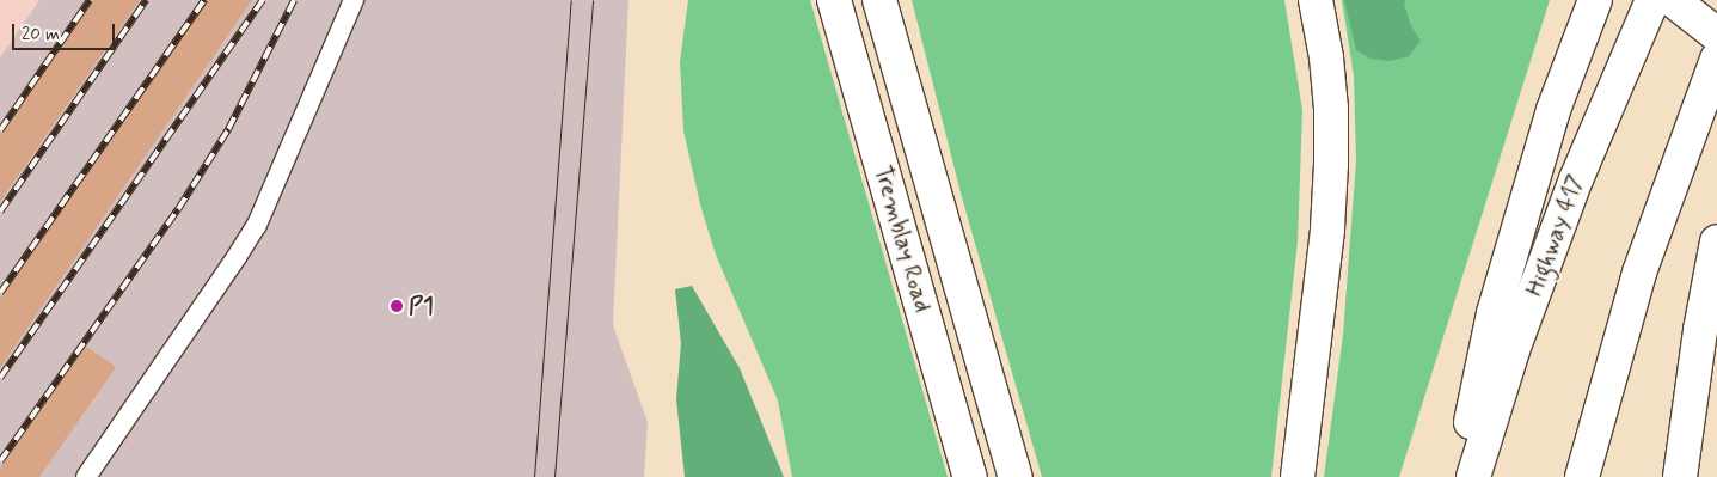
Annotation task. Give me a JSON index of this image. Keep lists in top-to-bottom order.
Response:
{
  "streets": {
    "main road": ["Highway 417", "Tremblay Road"]
  },
  "places": ["P1"],
  "scale_bar": "20 m"
}
